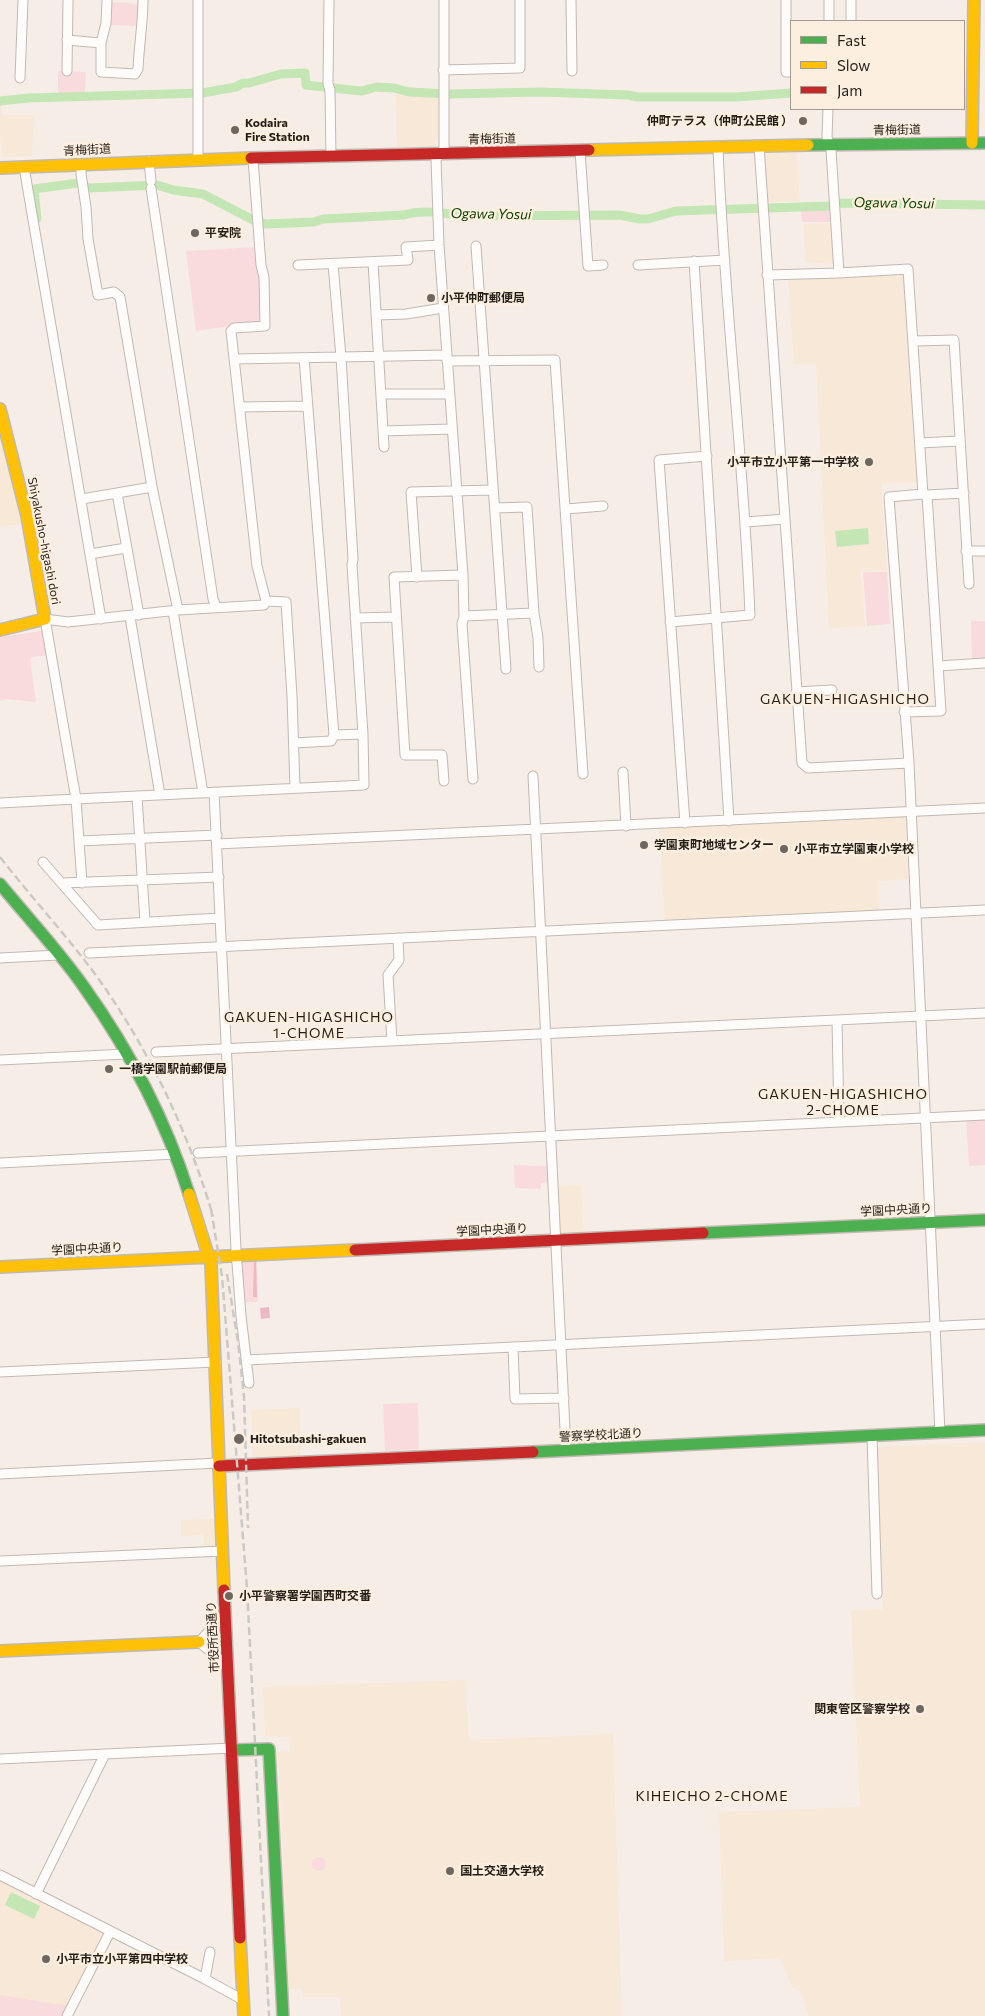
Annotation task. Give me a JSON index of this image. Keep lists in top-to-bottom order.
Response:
{
  "streets": {
    "street": [
      "青梅街道",
      "Shiyakusho-higashi dori",
      "学園中央通り",
      "警察学校北通り",
      "市役所西通り"
    ]
  },
  "crossings": [
    ["学園中央通り", "市役所西通り"],
    ["警察学校北通り", "市役所西通り"]
  ],
  "districts": [
    "GAKUEN-HIGASHICHO",
    "GAKUEN-HIGASHICHO 1-CHOME",
    "GAKUEN-HIGASHICHO 2-CHOME",
    "KIHEICHO 2-CHOME"
  ],
  "water": ["Ogawa Yosui"],
  "places": [
    "仲町テラス（仲町公民館 ）",
    "Kodaira Fire Station",
    "平安院",
    "小平仲町郵便局",
    "小平市立小平第一中学校",
    "学園東町地域センター",
    "小平市立学園東小学校",
    "一橋学園駅前郵便局",
    "Hitotsubashi-gakuen",
    "小平警察署学園西町交番",
    "関東管区警察学校",
    "国土交通大学校",
    "小平市立小平第四中学校"
  ],
  "legend": ["Fast", "Slow", "Jam"]
}
